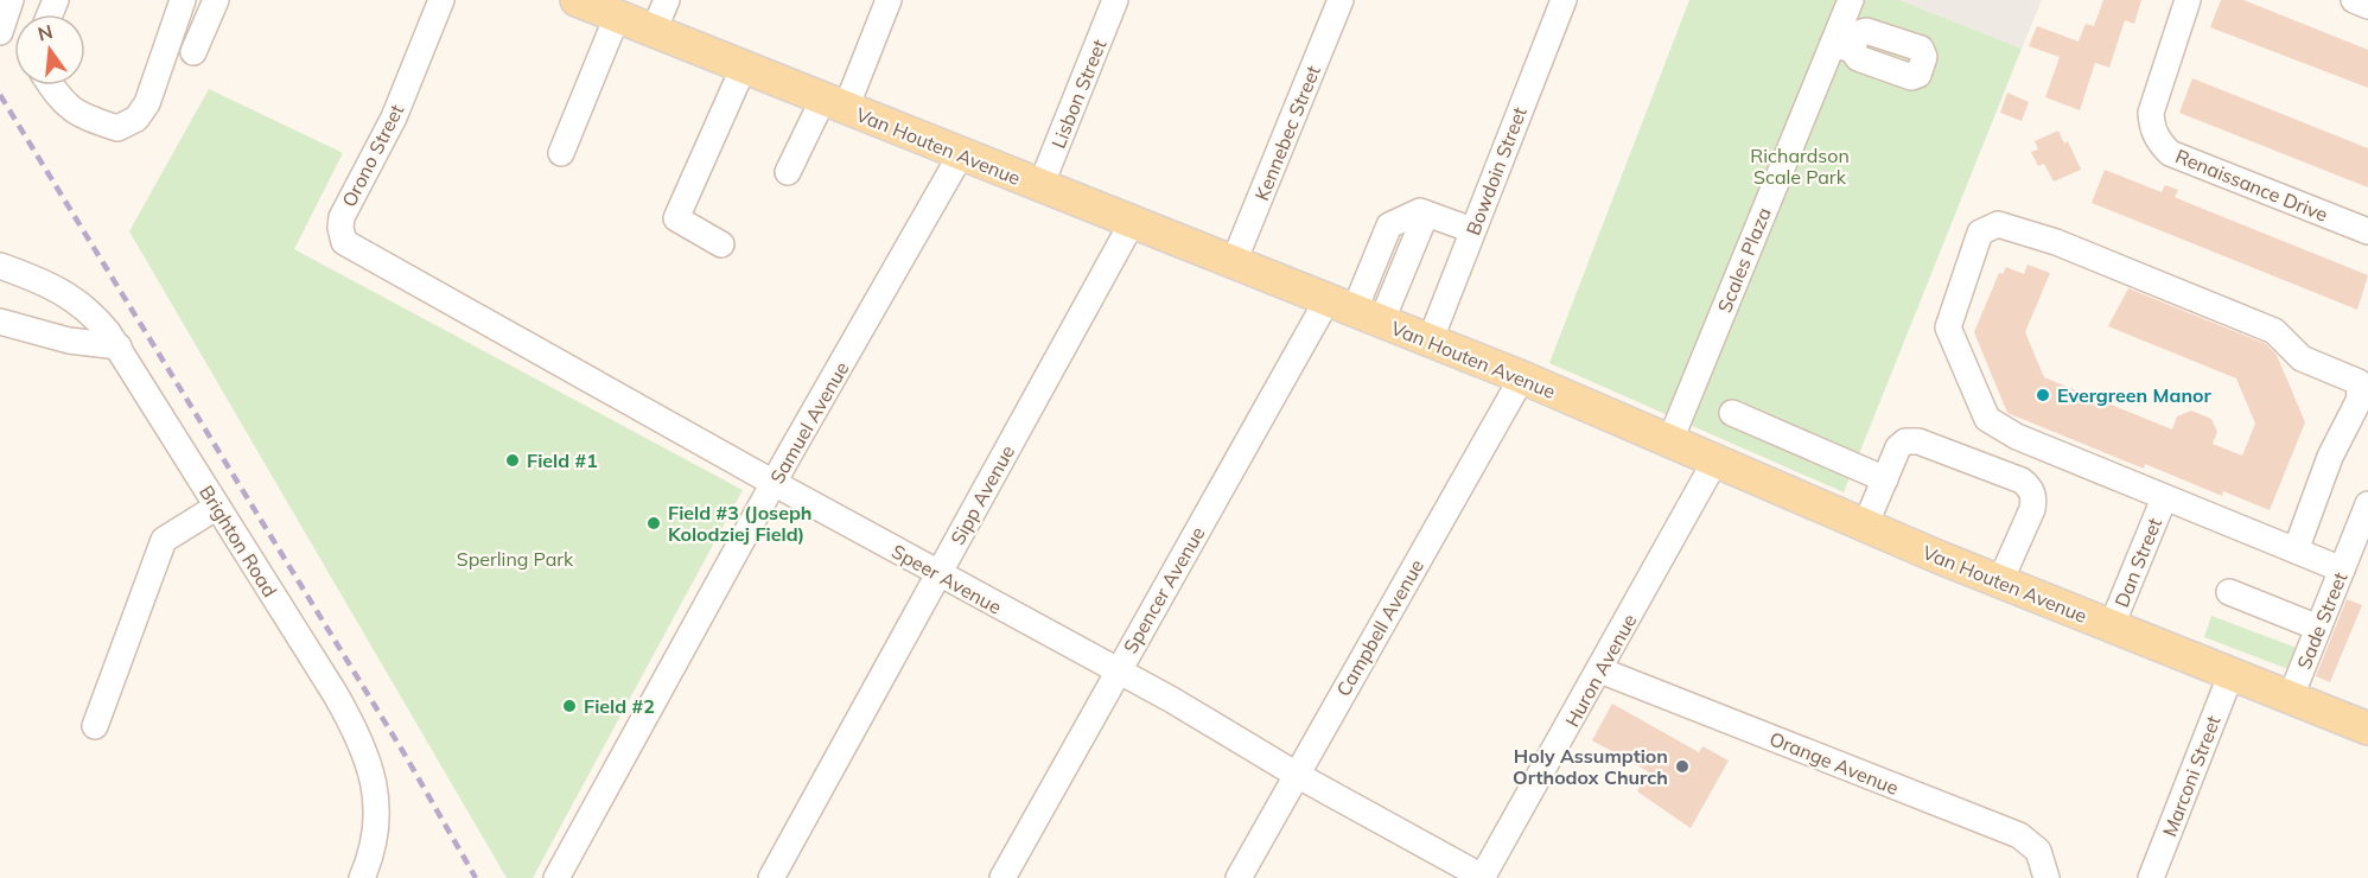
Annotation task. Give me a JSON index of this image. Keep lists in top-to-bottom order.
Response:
{
  "streets": {
    "main road": ["Van Houten Avenue"],
    "street": [
      "Lisbon Street",
      "Kennebec Street",
      "Orono Street",
      "Bowdoin Street",
      "Renaissance Drive",
      "Scales Plaza",
      "Samuel Avenue",
      "Sipp Avenue",
      "Brighton Road",
      "Dan Street",
      "Speer Avenue",
      "Spencer Avenue",
      "Sade Street",
      "Campbell Avenue",
      "Huron Avenue",
      "Orange Avenue",
      "Marconi Street"
    ]
  },
  "crossings": [
    ["Lisbon Street", "Van Houten Avenue"],
    ["Kennebec Street", "Van Houten Avenue"],
    ["Van Houten Avenue", "Bowdoin Street"],
    ["Van Houten Avenue", "Scales Plaza"],
    ["Van Houten Avenue", "Samuel Avenue"],
    ["Van Houten Avenue", "Sipp Avenue"],
    ["Van Houten Avenue", "Dan Street"],
    ["Van Houten Avenue", "Spencer Avenue"],
    ["Van Houten Avenue", "Sade Street"],
    ["Van Houten Avenue", "Campbell Avenue"],
    ["Van Houten Avenue", "Huron Avenue"],
    ["Van Houten Avenue", "Marconi Street"],
    ["Orono Street", "Speer Avenue"],
    ["Bowdoin Street", "Spencer Avenue"],
    ["Samuel Avenue", "Speer Avenue"],
    ["Sipp Avenue", "Speer Avenue"],
    ["Speer Avenue", "Spencer Avenue"],
    ["Speer Avenue", "Campbell Avenue"],
    ["Speer Avenue", "Huron Avenue"],
    ["Huron Avenue", "Orange Avenue"]
  ],
  "parks": ["Richardson Scale Park", "Sperling Park"],
  "places": [
    "Evergreen Manor",
    "Field #1",
    "Field #3 (Joseph Kolodziej Field)",
    "Field #2",
    "Holy Assumption Orthodox Church"
  ],
  "north": "top"
}
